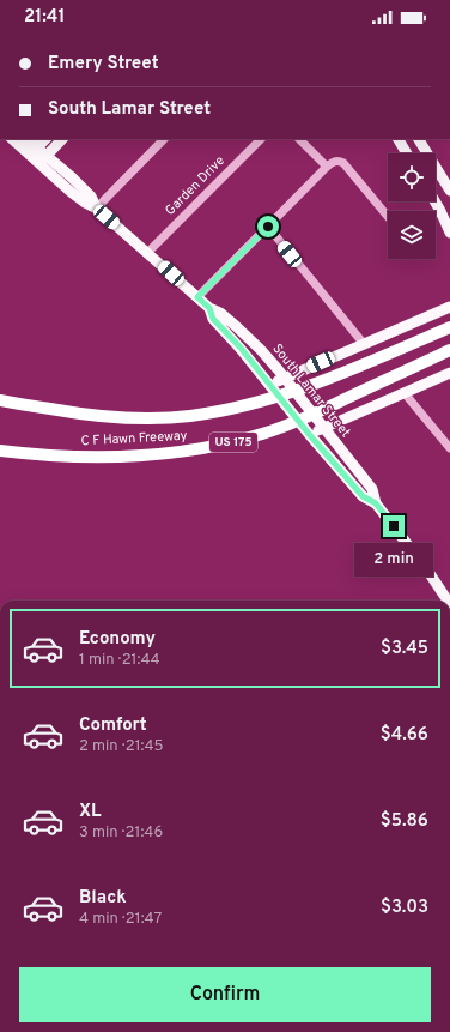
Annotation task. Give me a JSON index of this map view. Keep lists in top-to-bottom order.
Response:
{
  "streets": {
    "highway": ["C F Hawn Freeway", "US 175"],
    "main road": ["South Lamar Street"],
    "street": ["Garden Drive"]
  },
  "crossings": [
    ["Garden Drive", "South Lamar Street"]
  ],
  "page": {
    "status": "21:41",
    "banner": ["Emery Street", "South Lamar Street"],
    "bubble": "2 min",
    "list": [
      {
        "name": "Economy",
        "note": "1 min · 21:44",
        "value": "$3.45"
      },
      {
        "name": "Comfort",
        "note": "2 min · 21:45",
        "value": "$4.66"
      },
      {
        "name": "XL",
        "note": "3 min · 21:46",
        "value": "$5.86"
      },
      {
        "name": "Black",
        "note": "4 min · 21:47",
        "value": "$3.03"
      }
    ],
    "buttons": "Confirm"
  }
}
